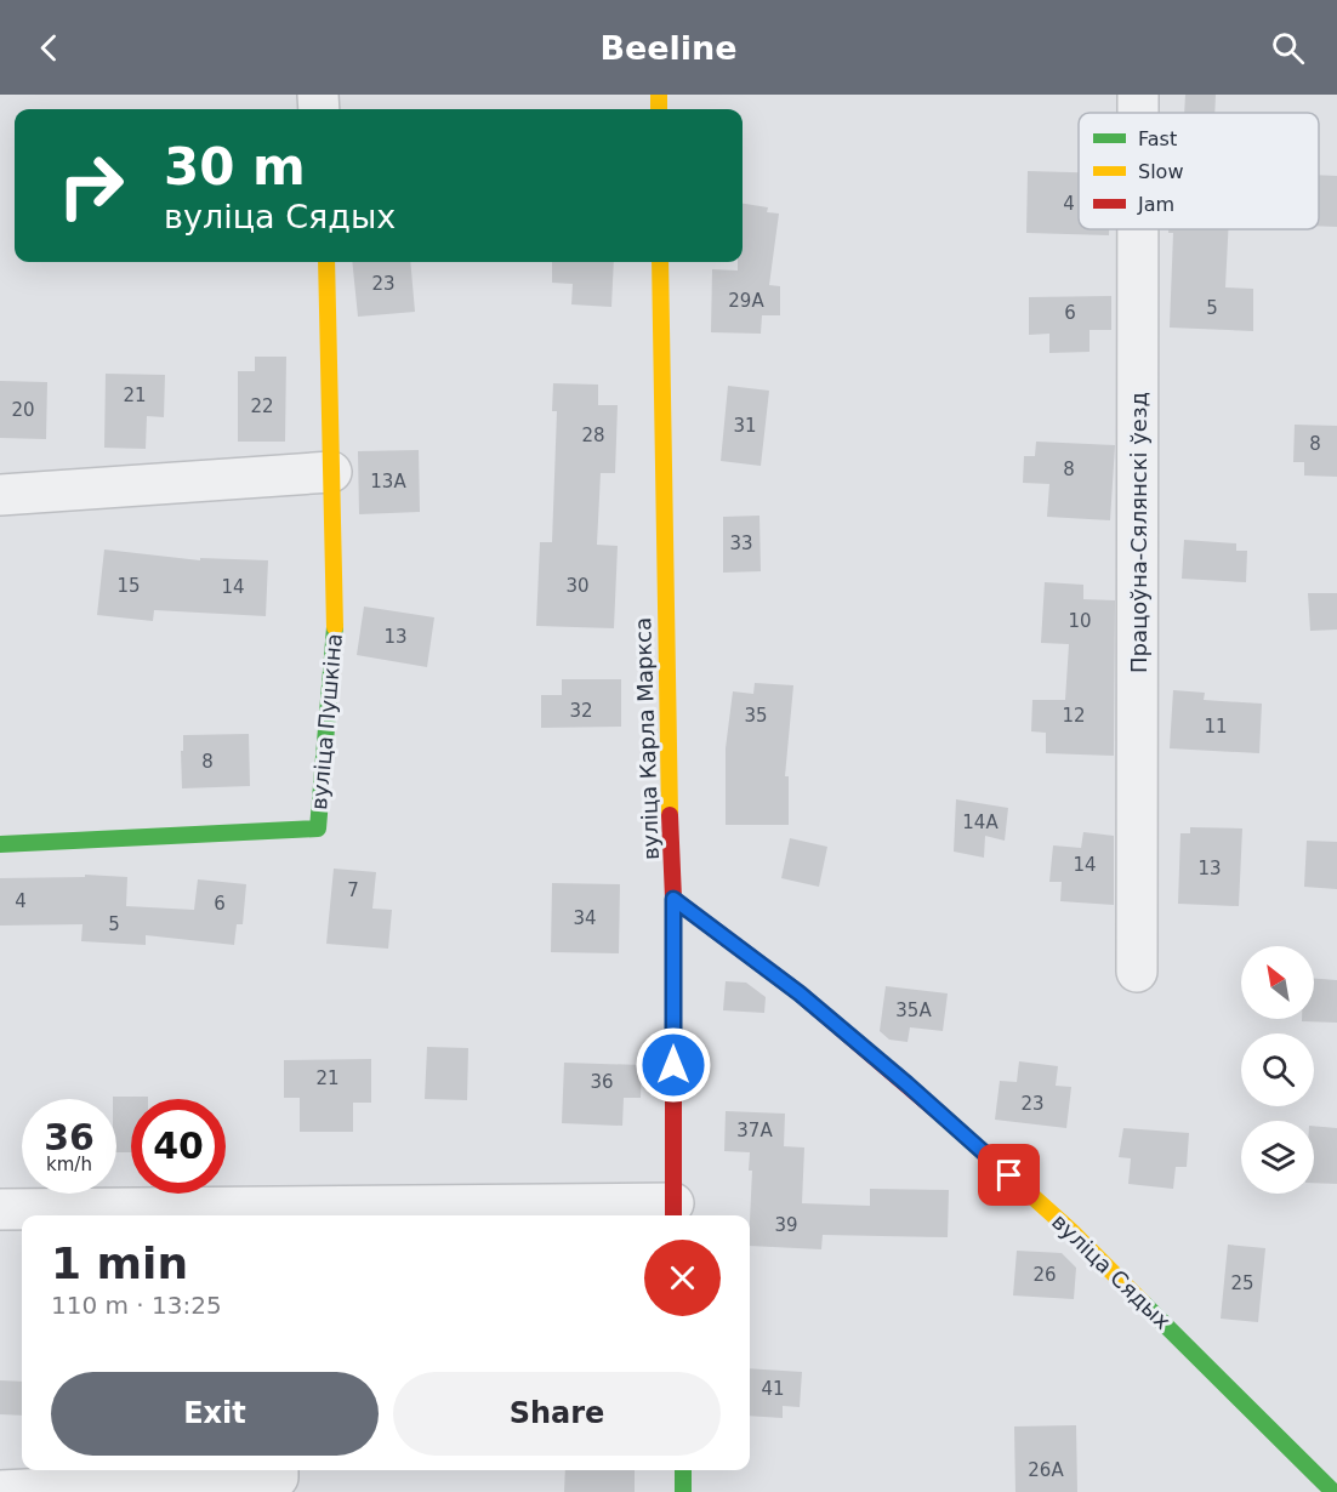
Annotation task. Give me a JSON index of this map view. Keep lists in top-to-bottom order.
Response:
{
  "streets": {
    "street": [
      "Працоўна-Сялянскі ўезд",
      "вуліца Пушкіна",
      "вуліца Карла Маркса",
      "вуліца Сядых"
    ]
  },
  "crossings": [
    ["вуліца Карла Маркса", "вуліца Сядых"]
  ],
  "house_numbers": [
    "4",
    "23",
    "29А",
    "5",
    "6",
    "21",
    "22",
    "20",
    "31",
    "28",
    "8",
    "8",
    "13А",
    "33",
    "15",
    "30",
    "14",
    "10",
    "13",
    "32",
    "35",
    "12",
    "11",
    "8",
    "14А",
    "14",
    "13",
    "7",
    "4",
    "6",
    "34",
    "5",
    "35А",
    "21",
    "36",
    "23",
    "37А",
    "39",
    "26",
    "25",
    "41",
    "26А"
  ],
  "legend": ["Fast", "Slow", "Jam"],
  "north": "top left",
  "page": {
    "header": "Beeline",
    "turn": ["30 m", "вуліца Сядых"],
    "speed": "36 km/h",
    "limit": "40",
    "heading": ["1 min", "110 m · 13:25"],
    "buttons": ["Exit", "Share"]
  }
}
